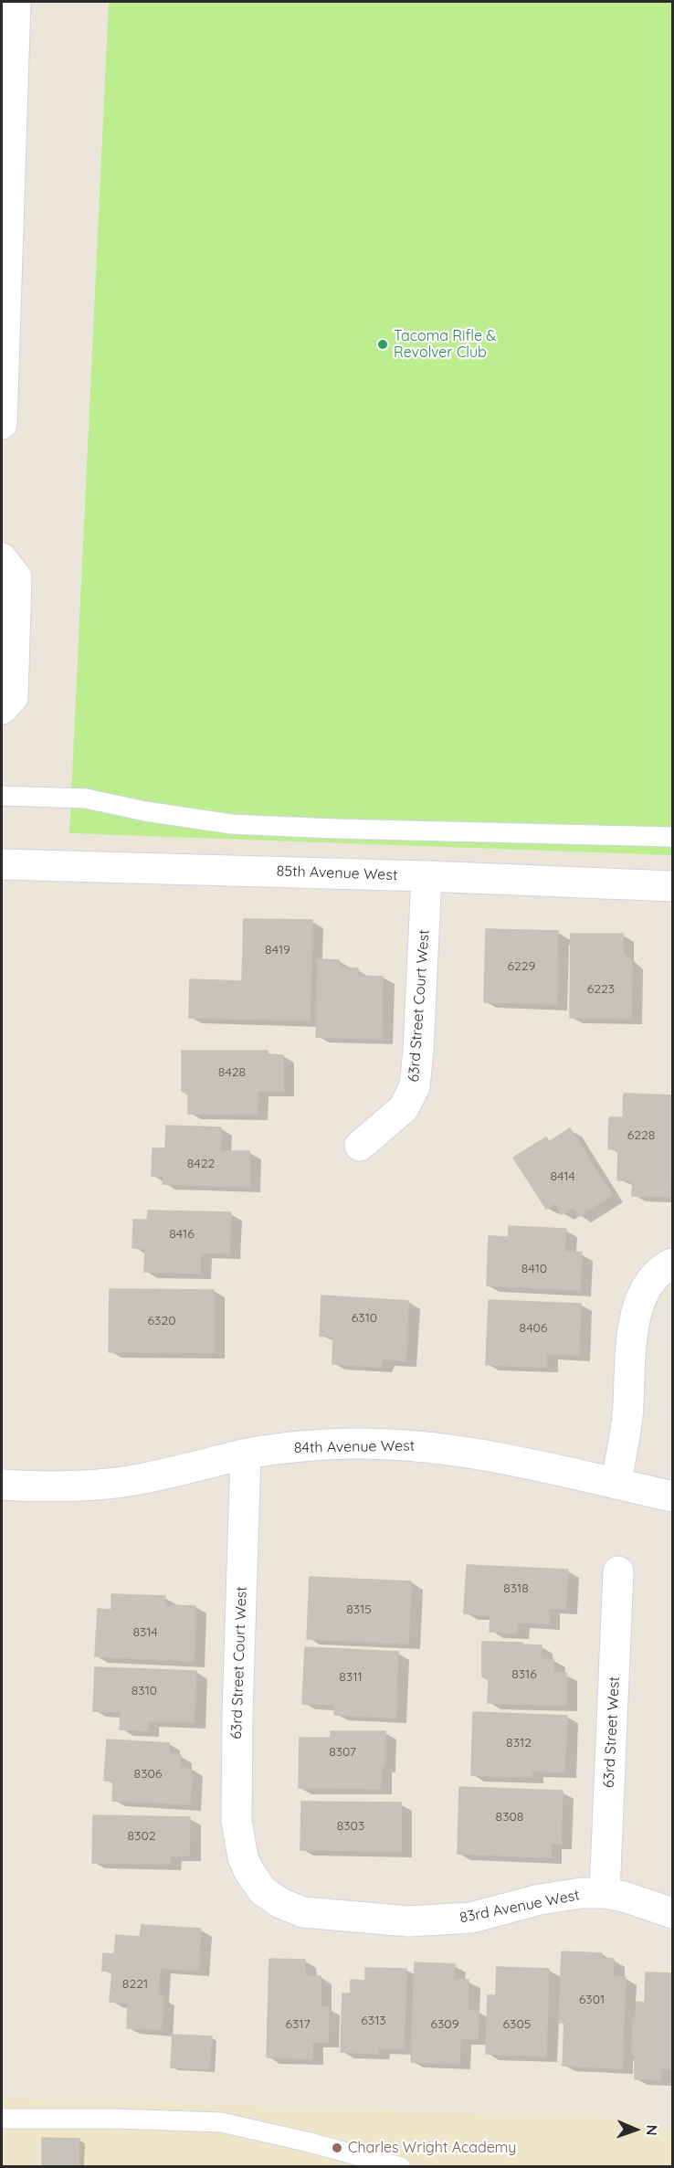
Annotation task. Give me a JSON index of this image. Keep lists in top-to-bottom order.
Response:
{
  "streets": {
    "street": [
      "85th Avenue West",
      "63rd Street Court West",
      "84th Avenue West",
      "63rd Street West",
      "83rd Avenue West"
    ]
  },
  "crossings": [
    ["85th Avenue West", "63rd Street Court West"],
    ["63rd Street Court West", "84th Avenue West"],
    ["63rd Street Court West", "83rd Avenue West"],
    ["63rd Street West", "83rd Avenue West"]
  ],
  "places": ["Tacoma Rifle & Revolver Club", "Charles Wright Academy"],
  "house_numbers": [
    "8419",
    "6229",
    "6223",
    "8428",
    "6228",
    "8422",
    "8414",
    "8416",
    "8410",
    "6310",
    "6320",
    "8406",
    "8318",
    "8315",
    "8314",
    "8316",
    "8311",
    "8310",
    "8312",
    "8307",
    "8306",
    "8308",
    "8303",
    "8302",
    "8221",
    "6301",
    "6313",
    "6317",
    "6309",
    "6305"
  ],
  "north": "right"
}
